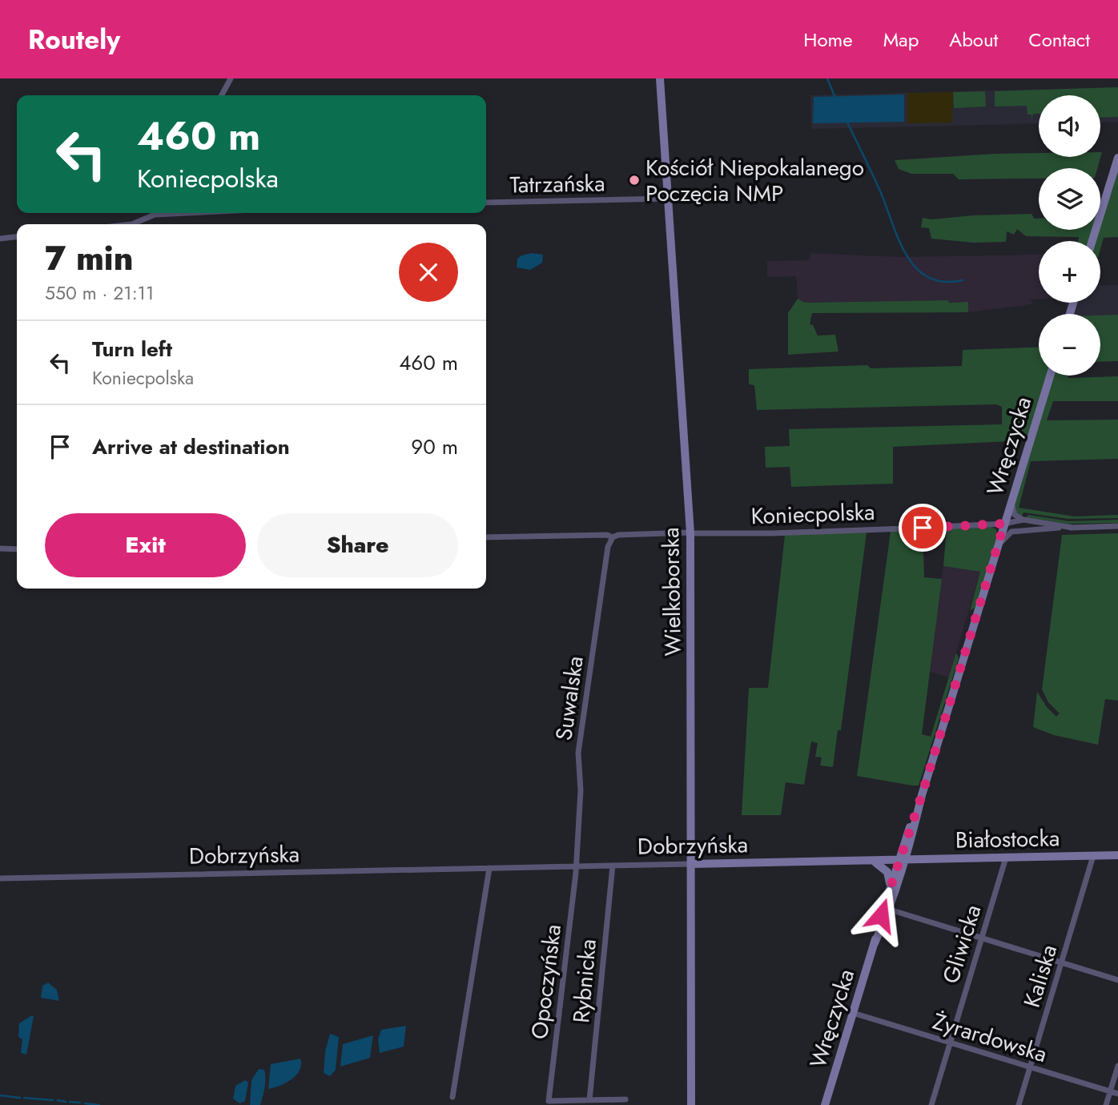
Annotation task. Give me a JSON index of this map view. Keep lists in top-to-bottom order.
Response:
{
  "streets": {
    "street": [
      "Tatrzańska",
      "Wręczycka",
      "Koniecpolska",
      "Wielkoborska",
      "Suwalska",
      "Białostocka",
      "Dobrzyńska",
      "Gliwicka",
      "Kaliska",
      "Rybnicka",
      "Opoczyńska",
      "Żyrardowska"
    ]
  },
  "crossings": [
    ["Tatrzańska", "Wielkoborska"],
    ["Wręczycka", "Koniecpolska"],
    ["Wręczycka", "Białostocka"],
    ["Wręczycka", "Dobrzyńska"],
    ["Wręczycka", "Żyrardowska"],
    ["Koniecpolska", "Wielkoborska"],
    ["Koniecpolska", "Suwalska"],
    ["Wielkoborska", "Dobrzyńska"],
    ["Suwalska", "Dobrzyńska"],
    ["Suwalska", "Opoczyńska"],
    ["Białostocka", "Dobrzyńska"],
    ["Białostocka", "Gliwicka"],
    ["Białostocka", "Kaliska"],
    ["Dobrzyńska", "Rybnicka"],
    ["Dobrzyńska", "Opoczyńska"],
    ["Gliwicka", "Żyrardowska"],
    ["Kaliska", "Żyrardowska"],
    ["Rybnicka", "Opoczyńska"]
  ],
  "places": ["Kościół Niepokalanego Poczęcia NMP"],
  "page": {
    "header": "Routely",
    "nav": [
      "Home",
      "Map",
      "About",
      "Contact"
    ],
    "map_buttons": ["+", "−"],
    "turn": ["460 m", "Koniecpolska"],
    "heading": ["7 min", "550 m · 21:11"],
    "list": [
      {
        "name": "Turn left",
        "note": "Koniecpolska",
        "value": "460 m"
      },
      {
        "name": "Arrive at destination",
        "value": "90 m"
      }
    ],
    "buttons": ["Exit", "Share"]
  }
}
